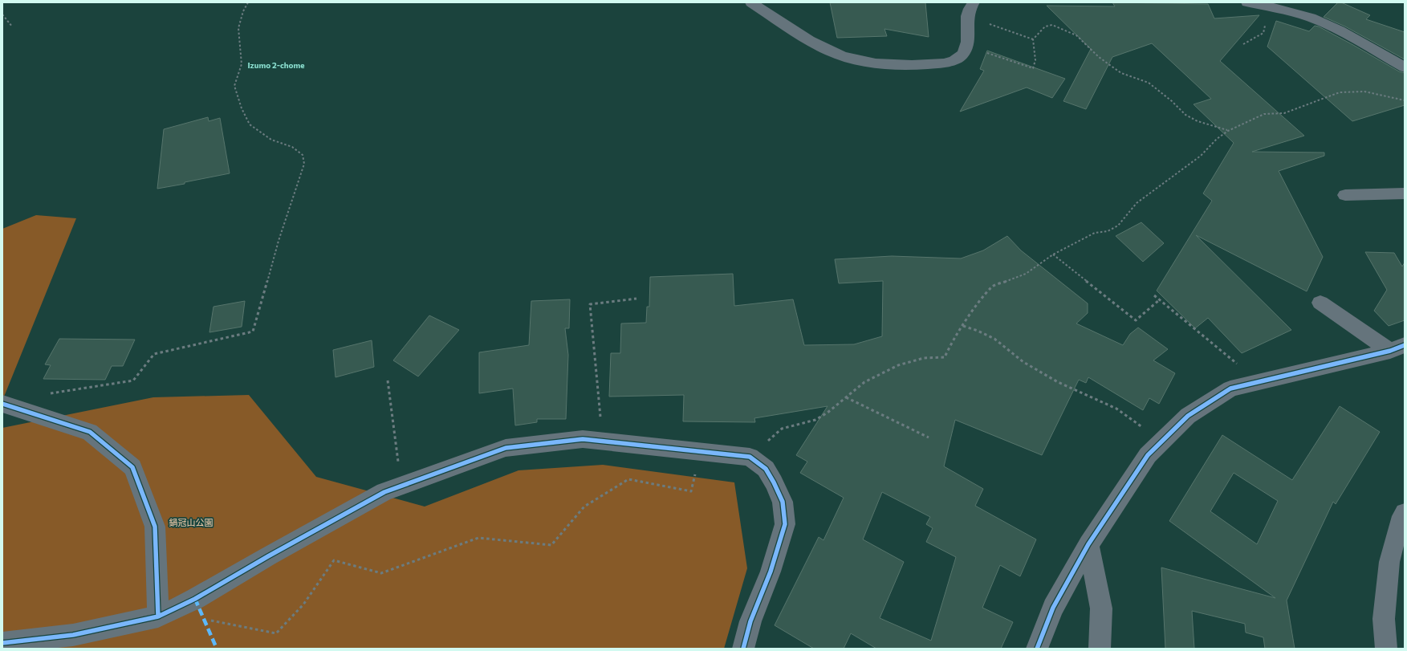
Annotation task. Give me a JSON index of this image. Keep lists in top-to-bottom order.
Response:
{
  "districts": ["Izumo 2-chome"],
  "parks": ["鍋冠山公園"]
}
